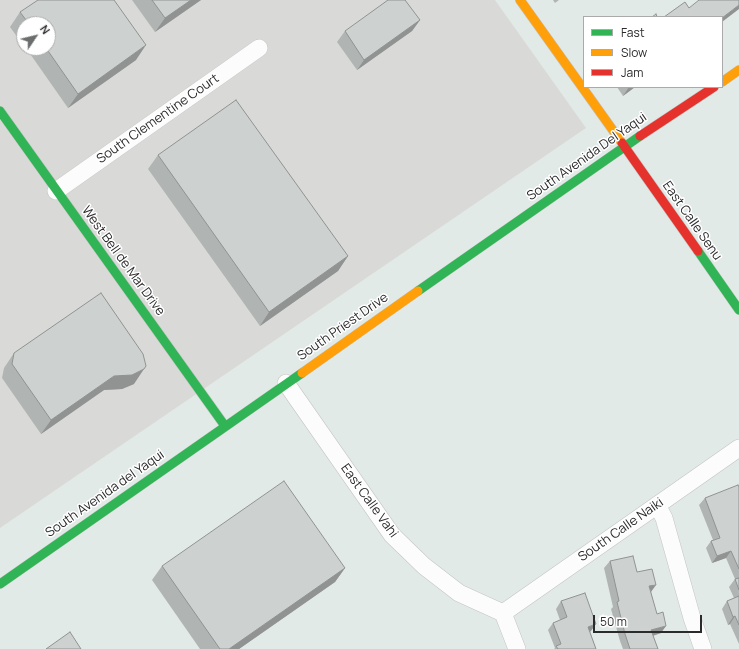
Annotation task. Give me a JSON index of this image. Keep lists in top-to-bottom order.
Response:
{
  "streets": {
    "street": [
      "South Clementine Court",
      "South Avenida Del Yaqui",
      "East Calle Senu",
      "West Bell de Mar Drive",
      "South Priest Drive",
      "South Avenida del Yaqui",
      "East Calle Vahi",
      "South Calle Naiki"
    ]
  },
  "crossings": [
    ["South Clementine Court", "West Bell de Mar Drive"],
    ["South Avenida Del Yaqui", "East Calle Senu"],
    ["South Avenida Del Yaqui", "South Priest Drive"],
    ["West Bell de Mar Drive", "South Priest Drive"],
    ["West Bell de Mar Drive", "South Avenida del Yaqui"],
    ["South Priest Drive", "South Avenida del Yaqui"],
    ["South Priest Drive", "East Calle Vahi"],
    ["East Calle Vahi", "South Calle Naiki"]
  ],
  "legend": ["Fast", "Slow", "Jam"],
  "scale_bar": "50 m",
  "north": "top right"
}
